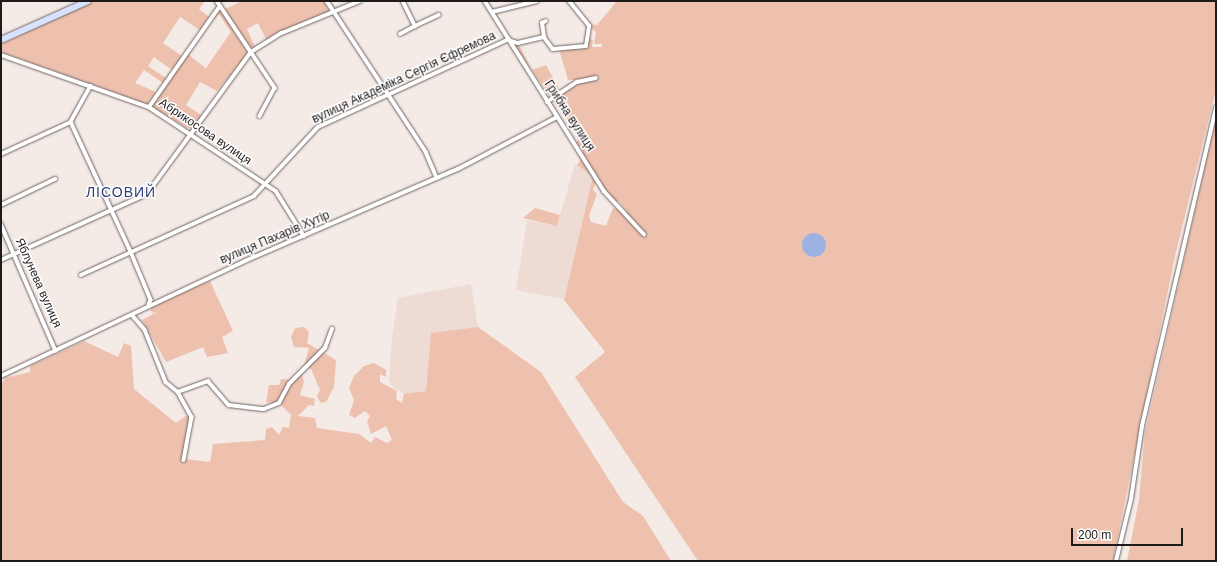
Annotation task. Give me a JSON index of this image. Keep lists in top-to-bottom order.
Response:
{
  "streets": {
    "street": [
      "вулиця Академіка Сергія Єфремова",
      "Грибна вулиця",
      "Абрикосова вулиця",
      "вулиця Пахарів Хутір",
      "Яблунева вулиця"
    ]
  },
  "crossings": [
    ["вулиця Академіка Сергія Єфремова", "Грибна вулиця"],
    ["вулиця Академіка Сергія Єфремова", "Абрикосова вулиця"],
    ["Грибна вулиця", "вулиця Пахарів Хутір"],
    ["Абрикосова вулиця", "вулиця Пахарів Хутір"],
    ["вулиця Пахарів Хутір", "Яблунева вулиця"]
  ],
  "districts": ["ЛІСОВИЙ"],
  "scale_bar": "200 m"
}
